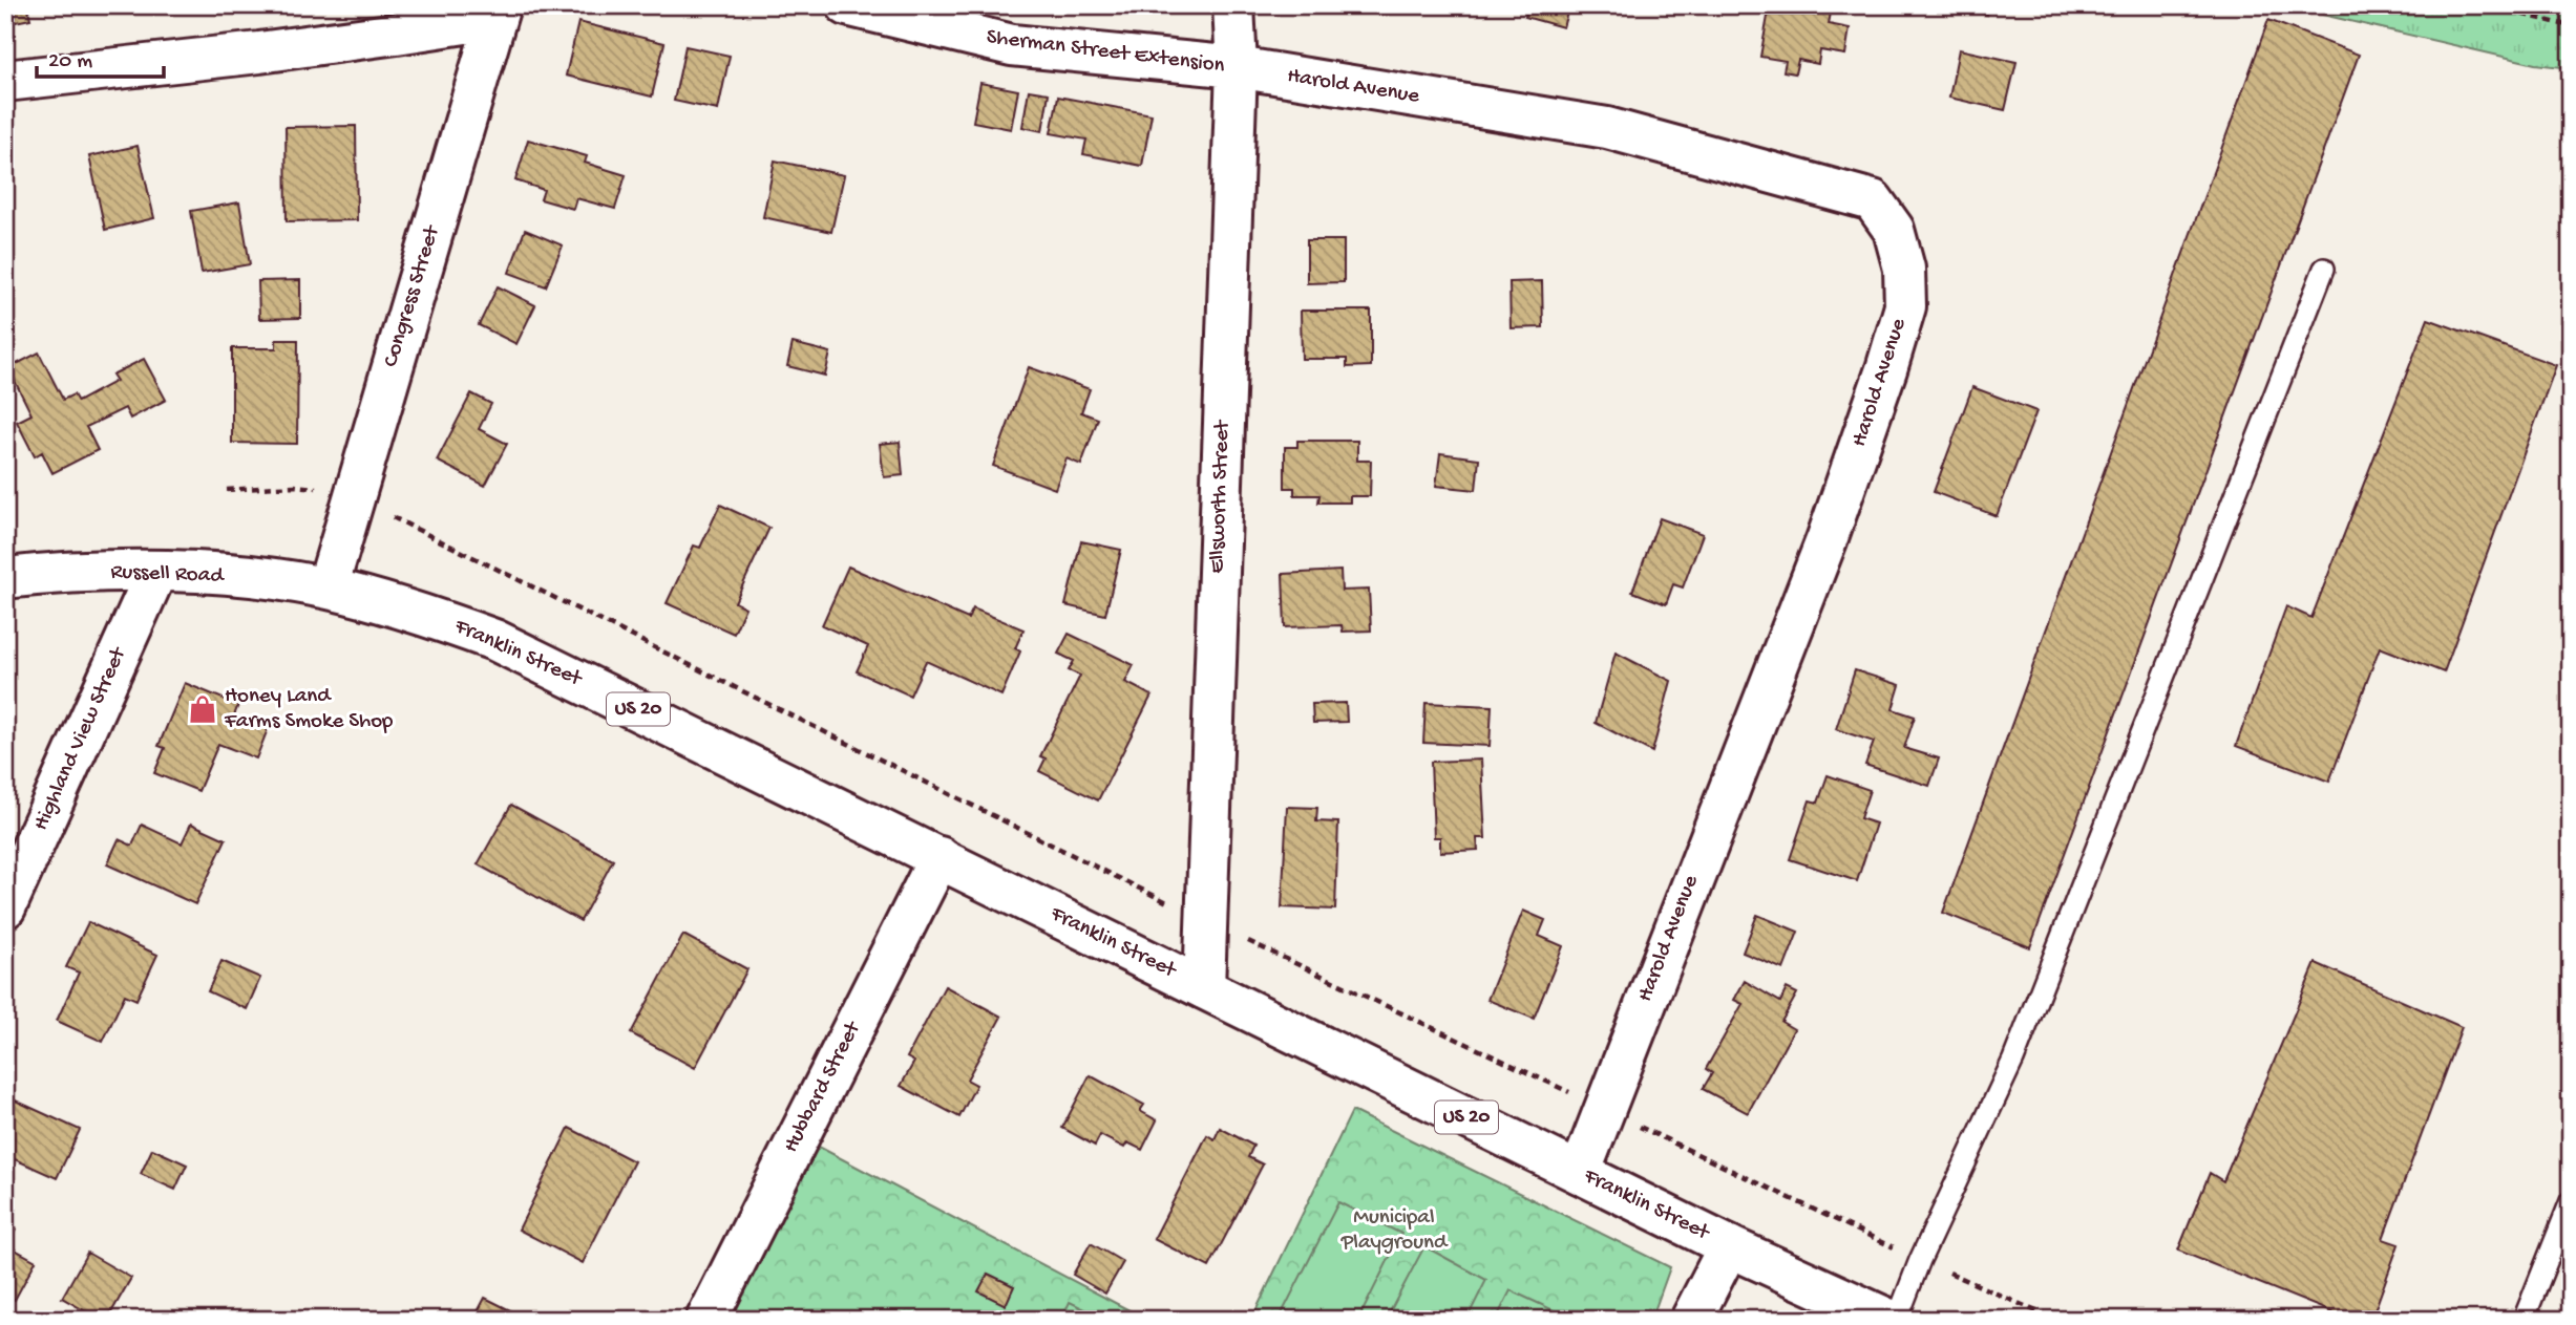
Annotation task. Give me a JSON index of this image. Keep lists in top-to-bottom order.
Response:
{
  "streets": {
    "street": [
      "Sherman Street Extension",
      "Harold Avenue",
      "Congress Street",
      "Ellsworth Street",
      "Russell Road",
      "Franklin Street",
      "US 20",
      "Highland View Street",
      "Hubbard Street"
    ]
  },
  "crossings": [
    ["Sherman Street Extension", "Harold Avenue"],
    ["Sherman Street Extension", "Ellsworth Street"],
    ["Harold Avenue", "Ellsworth Street"],
    ["Harold Avenue", "Franklin Street"],
    ["Congress Street", "Russell Road"],
    ["Congress Street", "Franklin Street"],
    ["Ellsworth Street", "Franklin Street"],
    ["Russell Road", "Franklin Street"],
    ["Russell Road", "Highland View Street"],
    ["Franklin Street", "Hubbard Street"]
  ],
  "parks": ["Municipal Playground"],
  "places": {
    "shop": ["Honey Land Farms Smoke Shop"]
  },
  "scale_bar": "20 m"
}
